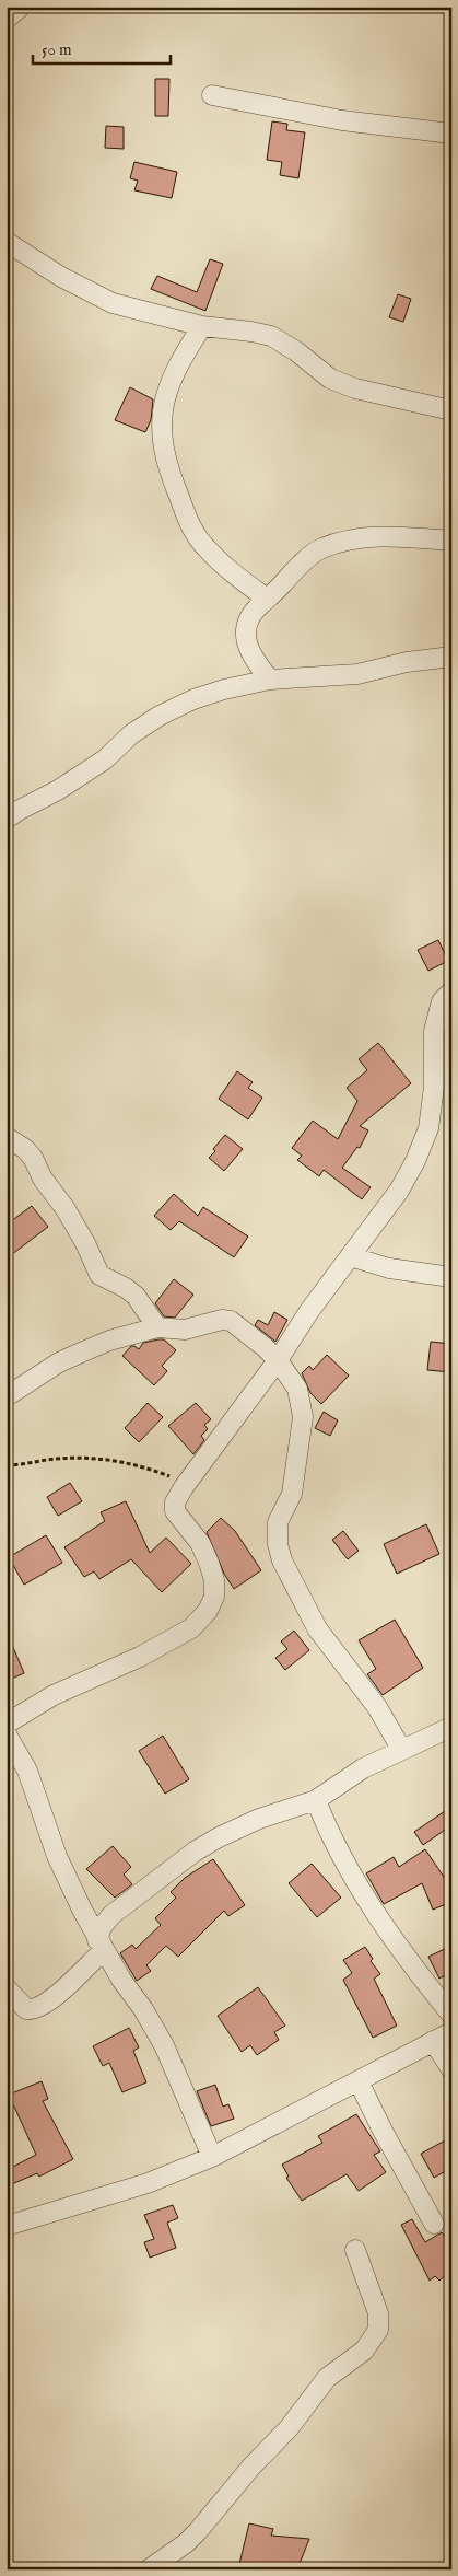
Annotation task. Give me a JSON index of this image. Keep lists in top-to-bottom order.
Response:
{
  "scale_bar": "50 m"
}
